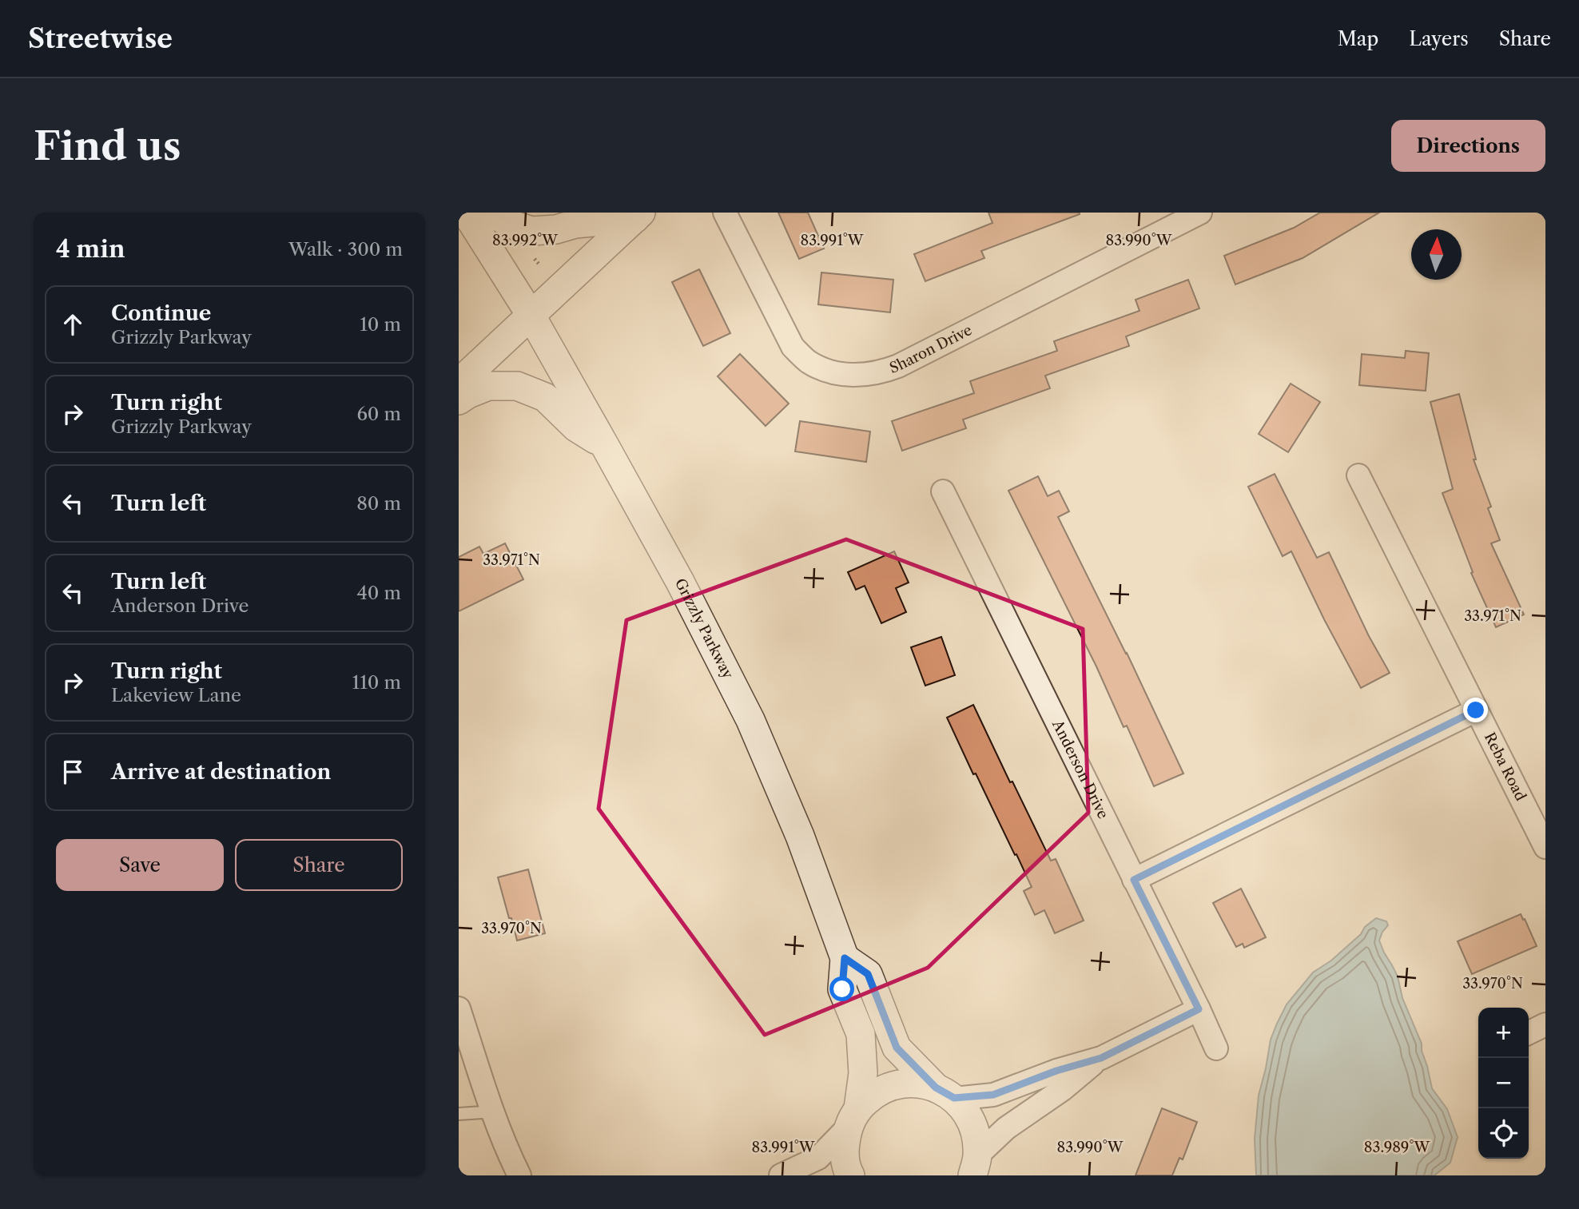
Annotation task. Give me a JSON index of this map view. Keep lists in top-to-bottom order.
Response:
{
  "streets": {
    "street": [
      "Sharon Drive",
      "Grizzly Parkway",
      "Reba Road",
      "Anderson Drive"
    ]
  },
  "north": "top",
  "page": {
    "header": "Streetwise",
    "nav": ["Map", "Layers", "Share"],
    "buttons": [
      "Directions",
      ["Save", "Share"]
    ],
    "title": "Find us",
    "heading": ["4 min", "Walk · 300 m"],
    "list": [
      ["Continue", "Grizzly Parkway", "10 m"],
      ["Turn right", "Grizzly Parkway", "60 m"],
      ["Turn left", "80 m"],
      ["Turn left", "Anderson Drive", "40 m"],
      ["Turn right", "Lakeview Lane", "110 m"],
      "Arrive at destination"
    ],
    "map_buttons": ["+", "−"]
  },
  "coordinates": [
    "83.992°W",
    "83.991°W",
    "83.990°W",
    "33.971°N",
    "33.970°N",
    "83.989°W"
  ]
}
